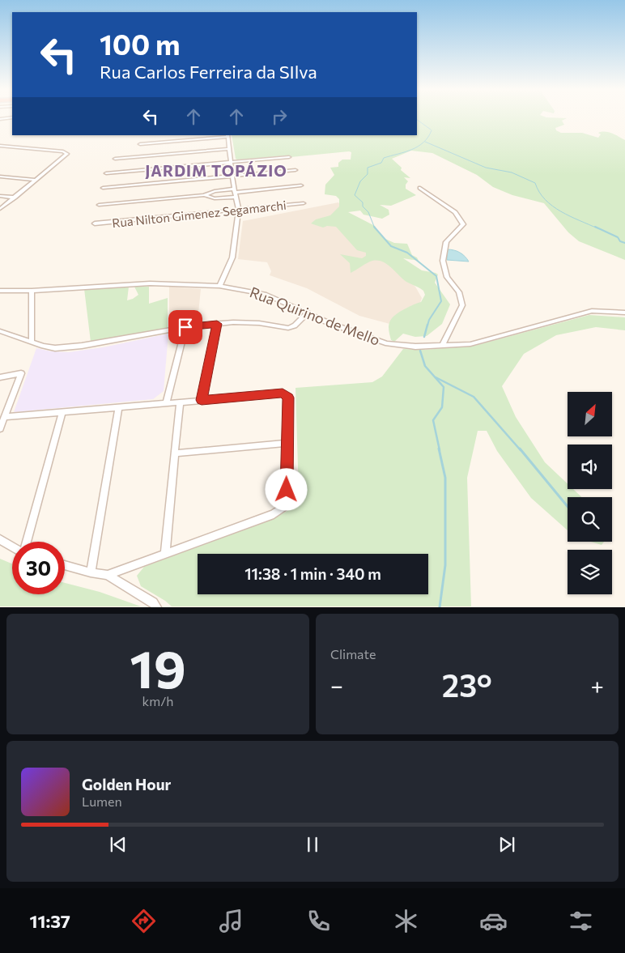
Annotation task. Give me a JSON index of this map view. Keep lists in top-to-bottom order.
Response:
{
  "streets": {
    "street": ["Rua Nilton Gimenez Segamarchi", "Rua Quirino de Mello"]
  },
  "districts": ["JARDIM TOPÁZIO"],
  "north": "top right",
  "page": {
    "turn": ["100 m", "Rua Carlos Ferreira da SIlva"],
    "limit": "30",
    "trip": "11:38 · 1 min · 340 m",
    "tile": [
      ["19", "km/h"],
      "Climate"
    ],
    "heat": ["−", "23°", "+"],
    "song": ["Golden Hour", "Lumen"],
    "tabs": "11:37"
  }
}
